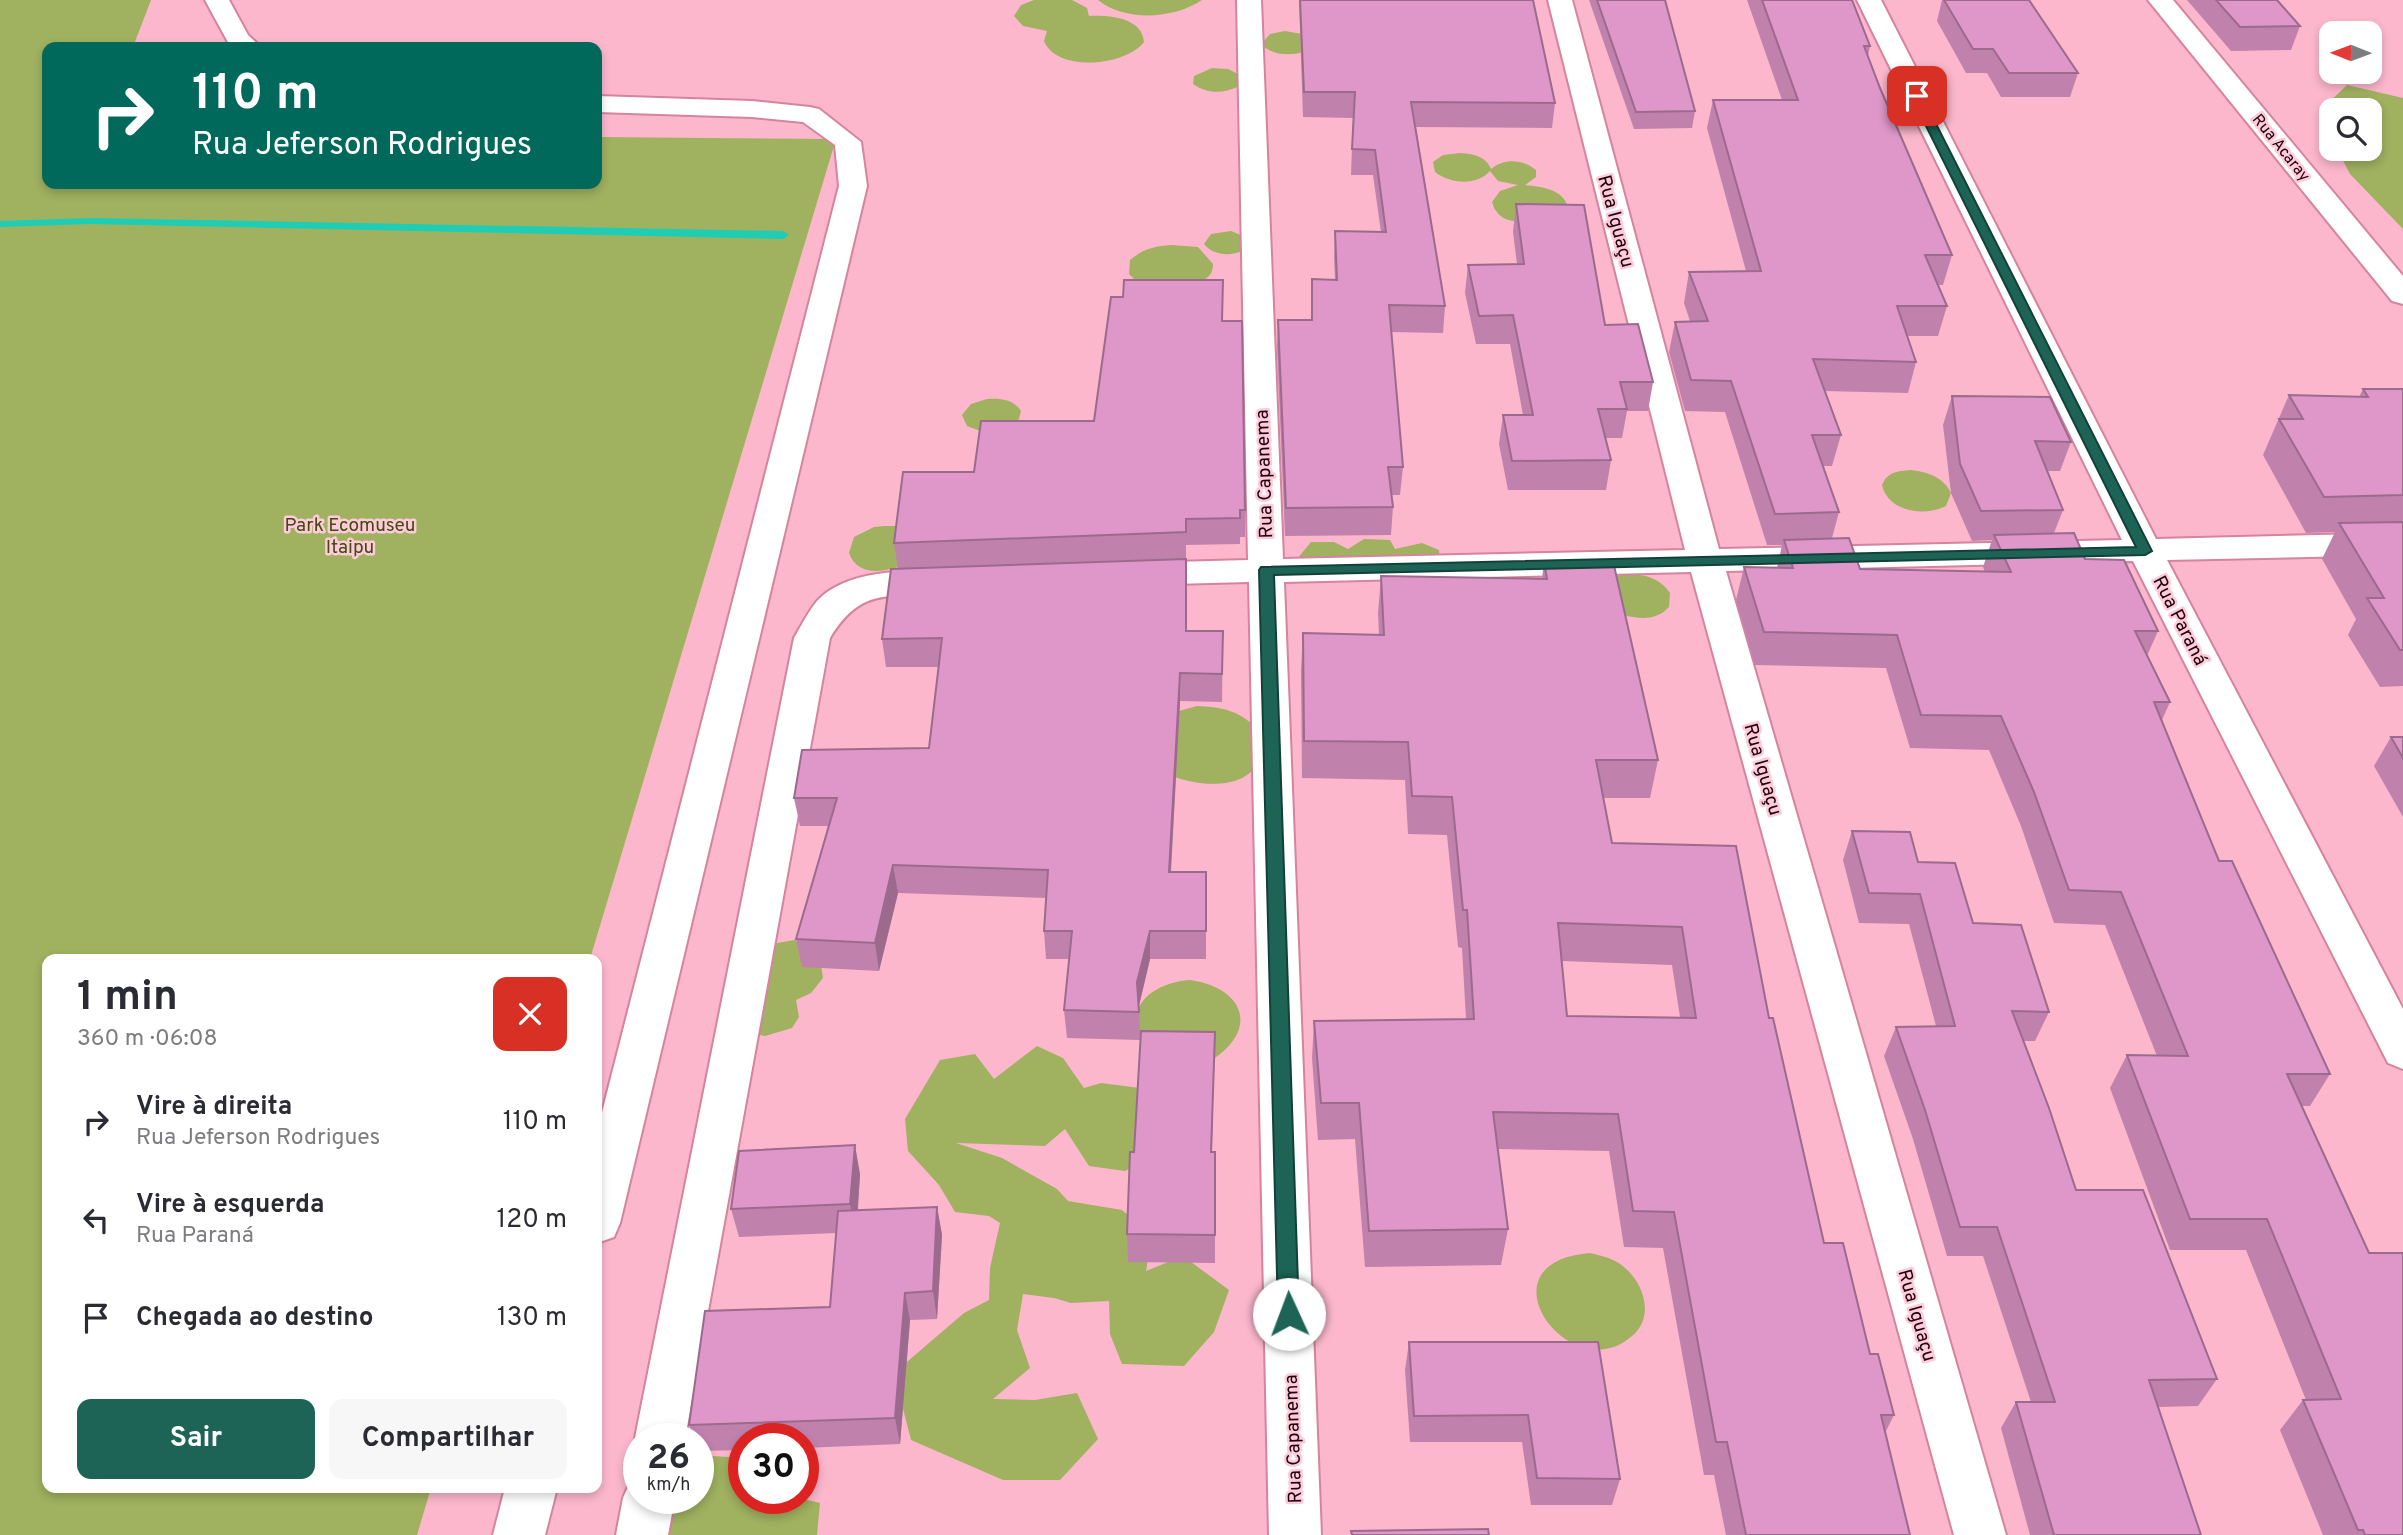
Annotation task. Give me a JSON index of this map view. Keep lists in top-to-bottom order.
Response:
{
  "streets": {
    "street": [
      "Rua Acaray",
      "Rua Iguaçu",
      "Rua Capanema",
      "Rua Paraná"
    ]
  },
  "parks": ["Park Ecomuseu Itaipu"],
  "north": "left",
  "page": {
    "turn": ["110 m", "Rua Jeferson Rodrigues"],
    "heading": ["1 min", "360 m · 06:08"],
    "list": [
      {
        "name": "Vire à direita",
        "note": "Rua Jeferson Rodrigues",
        "value": "110 m"
      },
      {
        "name": "Vire à esquerda",
        "note": "Rua Paraná",
        "value": "120 m"
      },
      {
        "name": "Chegada ao destino",
        "value": "130 m"
      }
    ],
    "buttons": ["Sair", "Compartilhar"],
    "speed": "26 km/h",
    "limit": "30"
  }
}
